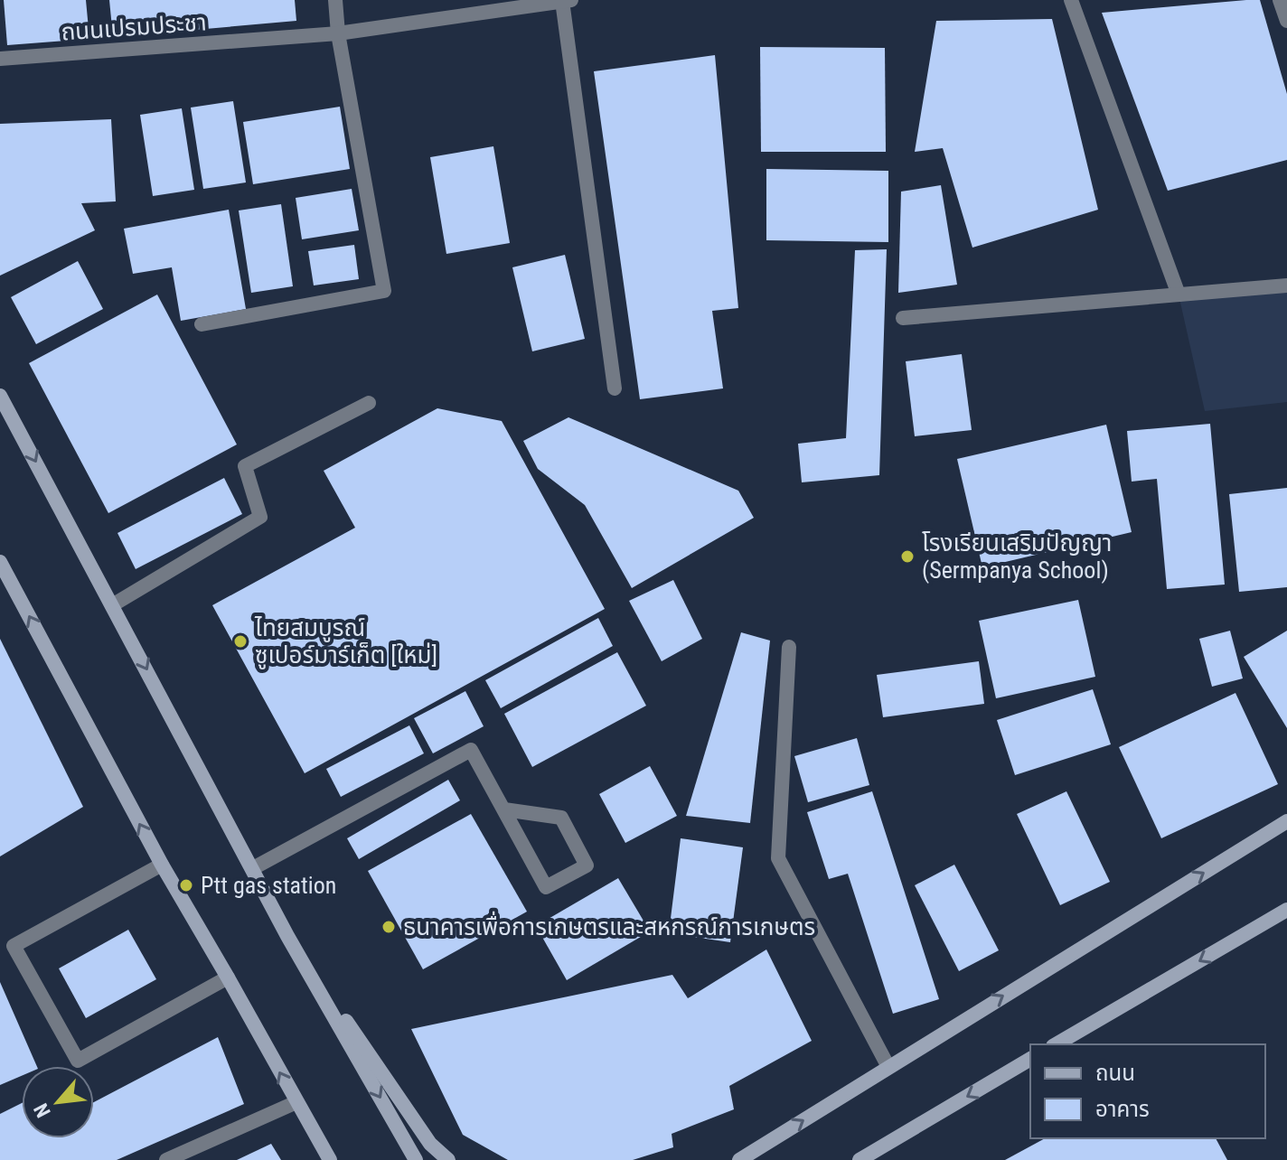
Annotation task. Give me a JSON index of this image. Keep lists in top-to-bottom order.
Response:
{
  "streets": {
    "street": ["ถนนเปรมประชา"]
  },
  "places": [
    "โรงเรียนเสริมปัญญา (Sermpanya School)",
    "ไทยสมบูรณ์ ซูเปอร์มาร์เก็ต [ใหม่]",
    "Ptt gas station",
    "ธนาคารเพื่อการเกษตรและสหกรณ์การเกษตร"
  ],
  "legend": ["ถนน", "อาคาร"],
  "north": "bottom left"
}
